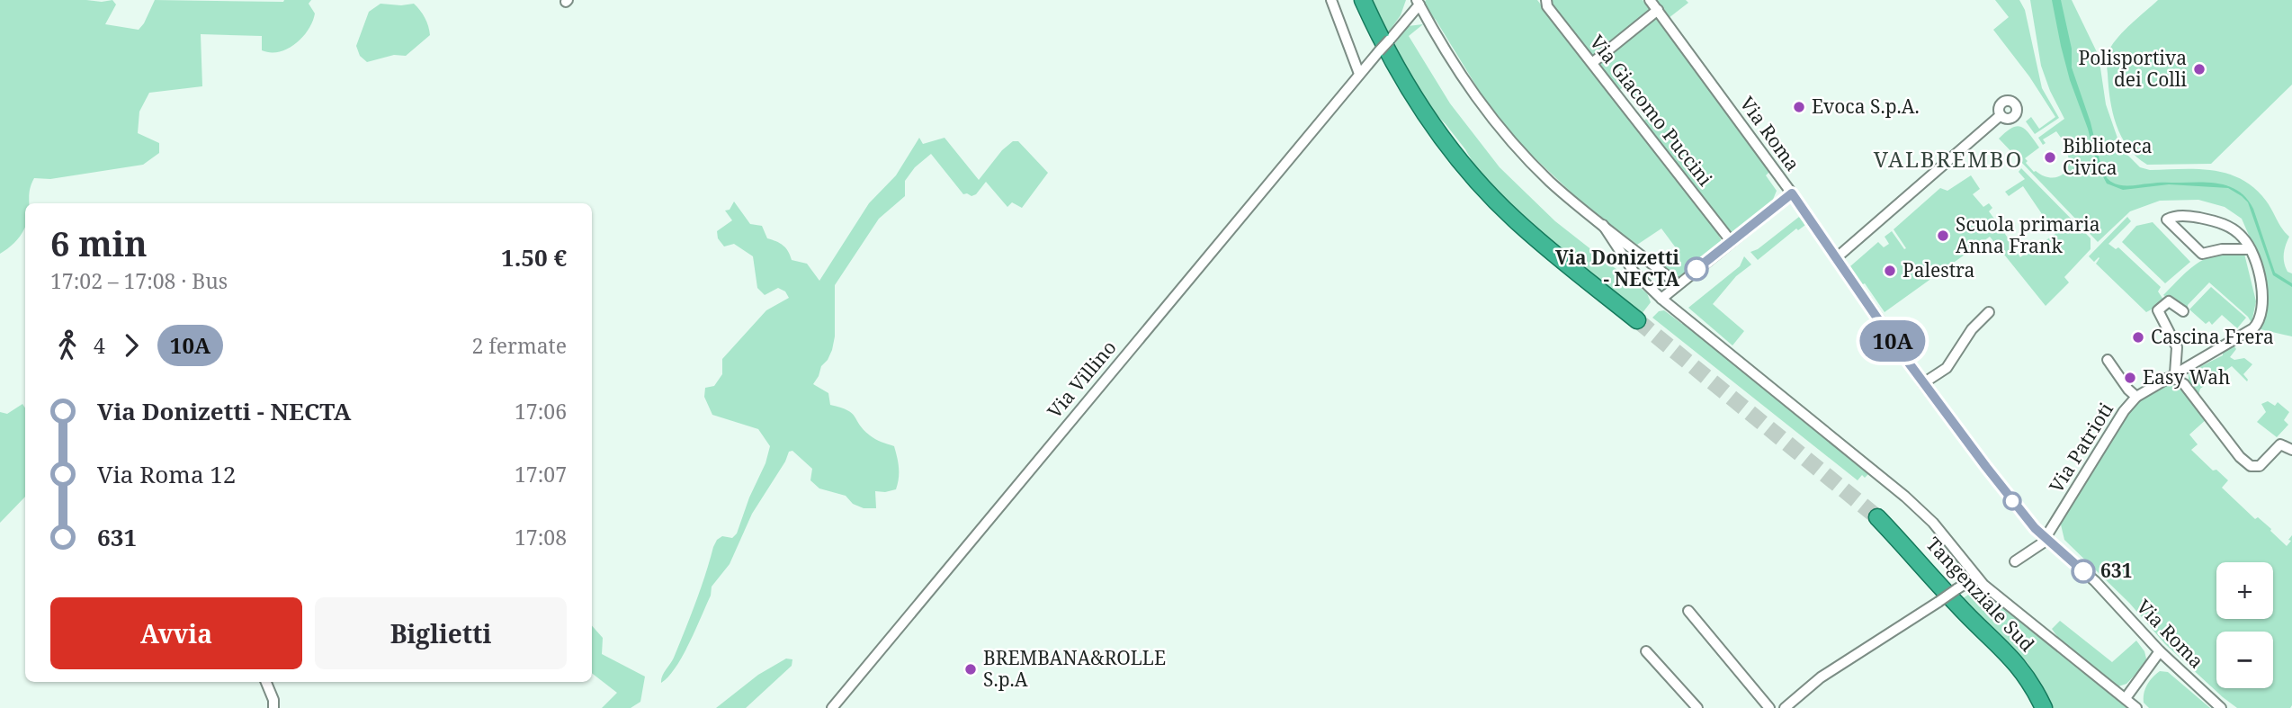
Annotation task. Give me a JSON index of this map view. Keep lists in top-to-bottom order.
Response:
{
  "streets": {
    "highway": ["Tangenziale Sud"],
    "street": [
      "Via Giacomo Puccini",
      "Via Roma",
      "Via Villino",
      "Via Patrioti"
    ]
  },
  "crossings": [
    ["Via Roma", "Via Patrioti"]
  ],
  "districts": ["VALBREMBO"],
  "places": [
    "Polisportiva dei Colli",
    "Evoca S.p.A.",
    "Biblioteca Civica",
    "Scuola primaria Anna Frank",
    "Via Donizetti - NECTA",
    "Palestra",
    "Cascina Frera",
    "Easy Wah",
    "631",
    "BREMBANA&ROLLE S.p.A"
  ],
  "lines": ["bus line 10A"],
  "page": {
    "on_map": "10A",
    "heading": ["6 min", "17:02 – 17:08 · Bus", "1.50 €"],
    "legs": ["4", "10A", "2 fermate"],
    "list": [
      {
        "name": "Via Donizetti - NECTA",
        "value": "17:06"
      },
      {
        "name": "Via Roma 12",
        "value": "17:07"
      },
      {
        "name": "631",
        "value": "17:08"
      }
    ],
    "map_buttons": ["+", "−"],
    "buttons": ["Avvia", "Biglietti"]
  }
}
